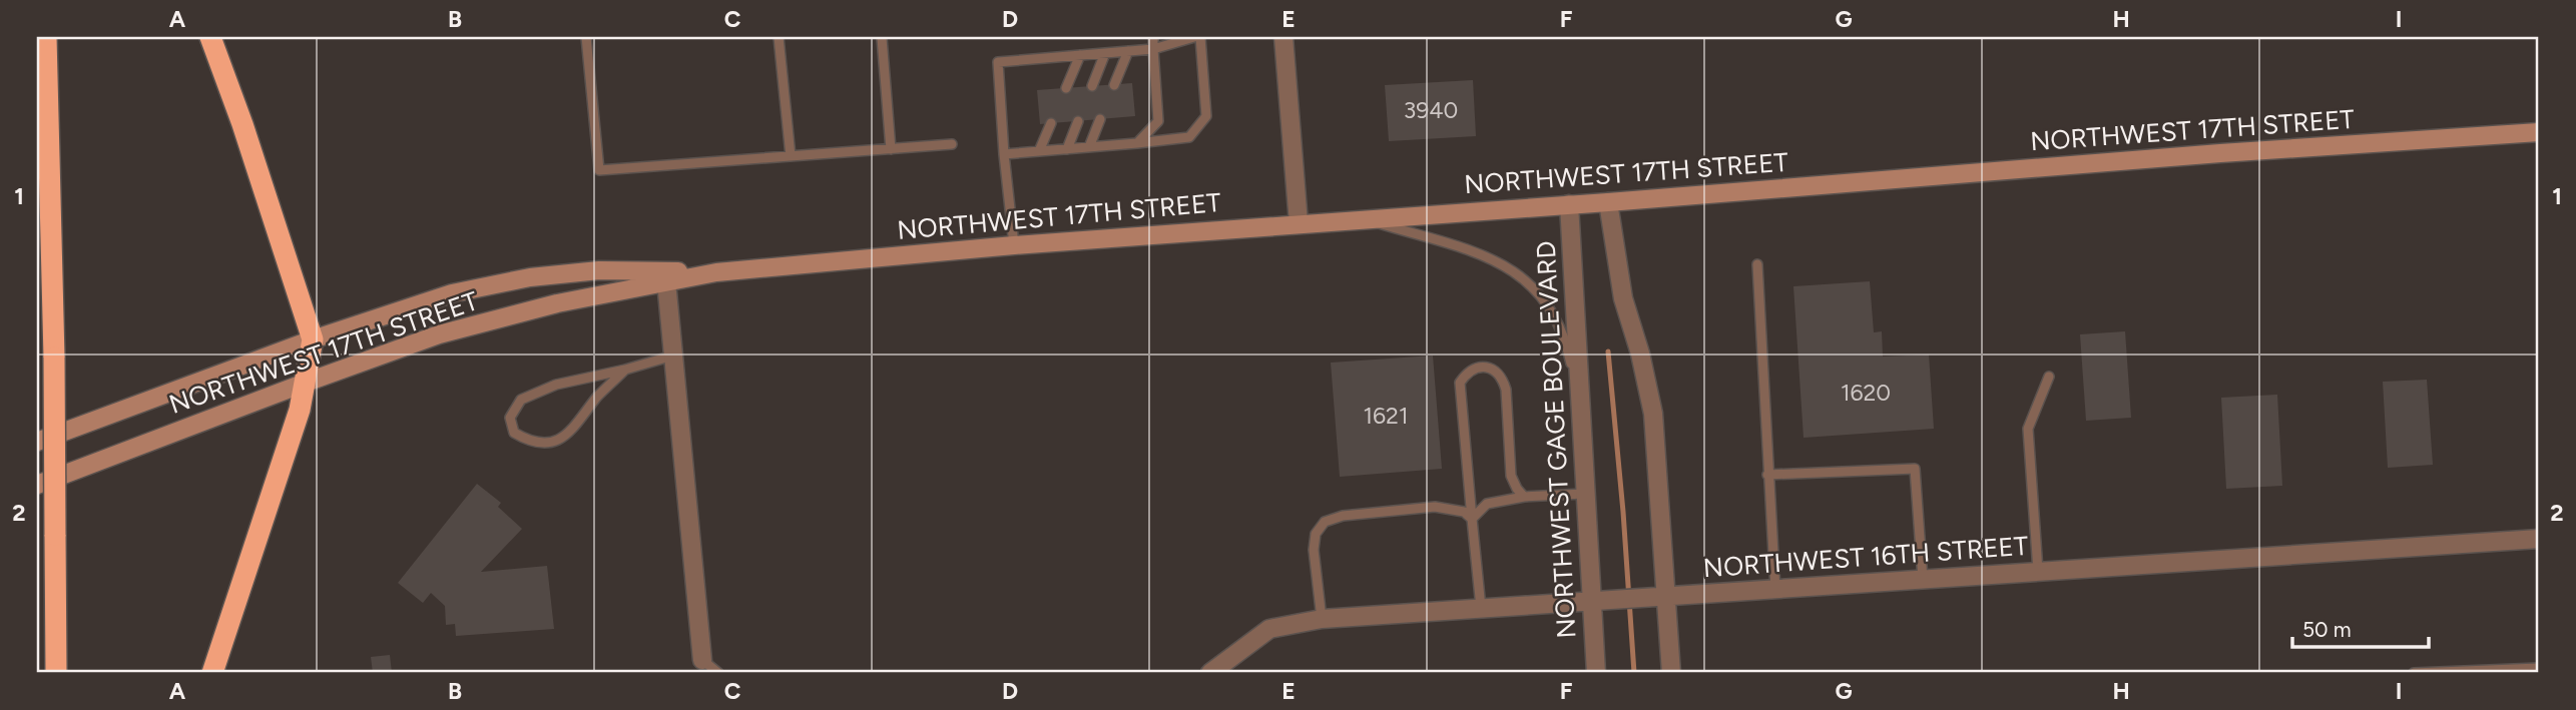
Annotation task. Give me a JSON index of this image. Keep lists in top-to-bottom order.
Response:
{
  "streets": {
    "main road": ["NORTHWEST 17TH STREET"],
    "street": ["NORTHWEST GAGE BOULEVARD", "NORTHWEST 16TH STREET"]
  },
  "crossings": [
    ["NORTHWEST 17TH STREET", "NORTHWEST GAGE BOULEVARD"],
    ["NORTHWEST GAGE BOULEVARD", "NORTHWEST 16TH STREET"]
  ],
  "house_numbers": ["3940", "1620", "1621"],
  "scale_bar": "50 m",
  "grid": {
    "columns": [
      "A",
      "B",
      "C",
      "D",
      "E",
      "F",
      "G",
      "H",
      "I"
    ],
    "rows": ["1", "2"]
  }
}
